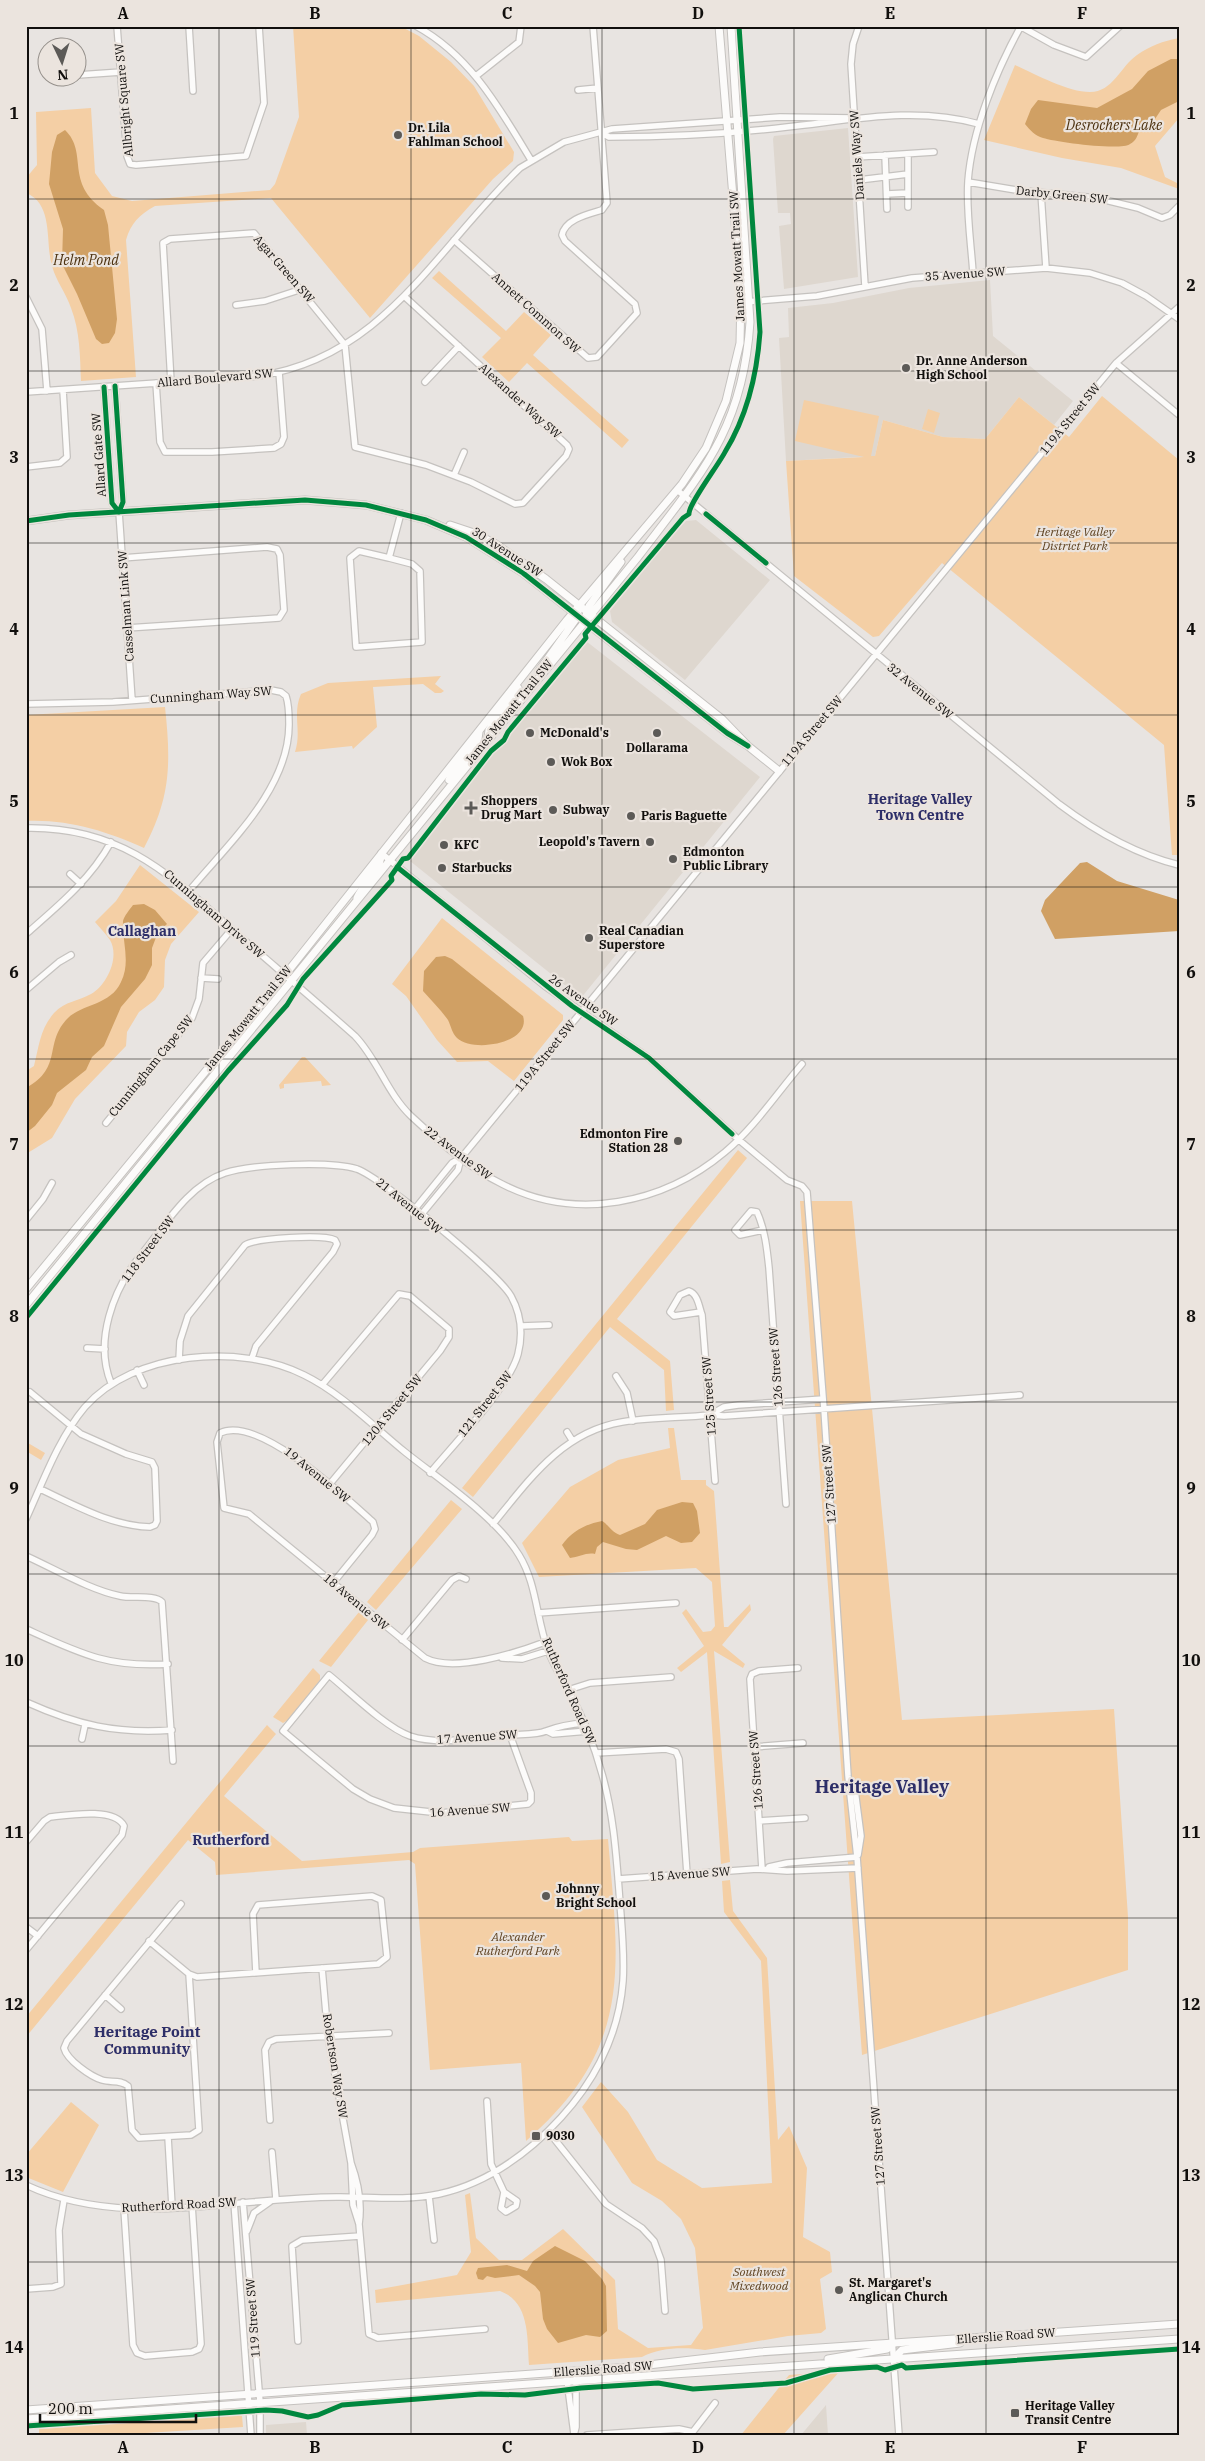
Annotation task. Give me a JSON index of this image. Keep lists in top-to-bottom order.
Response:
{
  "streets": {
    "main road": ["James Mowatt Trail SW", "30 Avenue SW", "Ellerslie Road SW"],
    "street": [
      "Allbright Square SW",
      "Daniels Way SW",
      "Darby Green SW",
      "Agar Green SW",
      "35 Avenue SW",
      "Annett Common SW",
      "Allard Boulevard SW",
      "Alexander Way SW",
      "119A Street SW",
      "Allard Gate SW",
      "Casselman Link SW",
      "32 Avenue SW",
      "Cunningham Way SW",
      "Cunningham Drive SW",
      "26 Avenue SW",
      "Cunningham Cape SW",
      "22 Avenue SW",
      "21 Avenue SW",
      "118 Street SW",
      "126 Street SW",
      "125 Street SW",
      "121 Street SW",
      "120A Street SW",
      "19 Avenue SW",
      "127 Street SW",
      "18 Avenue SW",
      "Rutherford Road SW",
      "17 Avenue SW",
      "16 Avenue SW",
      "15 Avenue SW",
      "Robertson Way SW",
      "119 Street SW"
    ]
  },
  "crossings": [
    ["Daniels Way SW", "35 Avenue SW"],
    ["Daniels Way SW", "Allard Boulevard SW"],
    ["James Mowatt Trail SW", "35 Avenue SW"],
    ["James Mowatt Trail SW", "Allard Boulevard SW"],
    ["James Mowatt Trail SW", "30 Avenue SW"],
    ["James Mowatt Trail SW", "32 Avenue SW"],
    ["James Mowatt Trail SW", "Cunningham Drive SW"],
    ["James Mowatt Trail SW", "26 Avenue SW"],
    ["James Mowatt Trail SW", "22 Avenue SW"],
    ["Agar Green SW", "Allard Boulevard SW"],
    ["Agar Green SW", "Alexander Way SW"],
    ["35 Avenue SW", "119A Street SW"],
    ["Annett Common SW", "Allard Boulevard SW"],
    ["Allard Boulevard SW", "Alexander Way SW"],
    ["Allard Boulevard SW", "Allard Gate SW"],
    ["119A Street SW", "30 Avenue SW"],
    ["119A Street SW", "32 Avenue SW"],
    ["119A Street SW", "26 Avenue SW"],
    ["119A Street SW", "22 Avenue SW"],
    ["119A Street SW", "21 Avenue SW"],
    ["Allard Gate SW", "30 Avenue SW"],
    ["Allard Gate SW", "Casselman Link SW"],
    ["30 Avenue SW", "Casselman Link SW"],
    ["Casselman Link SW", "Cunningham Way SW"],
    ["Cunningham Way SW", "Cunningham Drive SW"],
    ["Cunningham Drive SW", "Cunningham Cape SW"],
    ["Cunningham Drive SW", "22 Avenue SW"],
    ["26 Avenue SW", "22 Avenue SW"],
    ["26 Avenue SW", "127 Street SW"],
    ["21 Avenue SW", "118 Street SW"],
    ["21 Avenue SW", "121 Street SW"],
    ["118 Street SW", "Rutherford Road SW"],
    ["126 Street SW", "15 Avenue SW"],
    ["121 Street SW", "Rutherford Road SW"],
    ["120A Street SW", "19 Avenue SW"],
    ["120A Street SW", "Rutherford Road SW"],
    ["19 Avenue SW", "18 Avenue SW"],
    ["127 Street SW", "15 Avenue SW"],
    ["127 Street SW", "Ellerslie Road SW"],
    ["18 Avenue SW", "Rutherford Road SW"],
    ["Rutherford Road SW", "17 Avenue SW"],
    ["Rutherford Road SW", "15 Avenue SW"],
    ["Rutherford Road SW", "Robertson Way SW"],
    ["Rutherford Road SW", "119 Street SW"],
    ["17 Avenue SW", "16 Avenue SW"],
    ["119 Street SW", "Ellerslie Road SW"]
  ],
  "districts": [
    "Heritage Valley Town Centre",
    "Callaghan",
    "Heritage Valley",
    "Rutherford",
    "Heritage Point Community"
  ],
  "water": ["Desrochers Lake", "Helm Pond"],
  "parks": ["Heritage Valley District Park", "Alexander Rutherford Park", "Southwest Mixedwood"],
  "places": {
    "other": [
      "Dr. Lila Fahlman School",
      "Dr. Anne Anderson High School",
      "McDonald's",
      "Dollarama",
      "Wok Box",
      "Subway",
      "Paris Baguette",
      "Leopold's Tavern",
      "KFC",
      "Edmonton Public Library",
      "Starbucks",
      "Real Canadian Superstore",
      "Edmonton Fire Station 28",
      "Johnny Bright School",
      "St. Margaret's Anglican Church"
    ],
    "health": ["Shoppers Drug Mart"],
    "transit": ["9030", "Heritage Valley Transit Centre"]
  },
  "scale_bar": "200 m",
  "north": "bottom",
  "grid": {
    "columns": [
      "A",
      "B",
      "C",
      "D",
      "E",
      "F"
    ],
    "rows": [
      "1",
      "2",
      "3",
      "4",
      "5",
      "6",
      "7",
      "8",
      "9",
      "10",
      "11",
      "12",
      "13",
      "14"
    ]
  }
}
